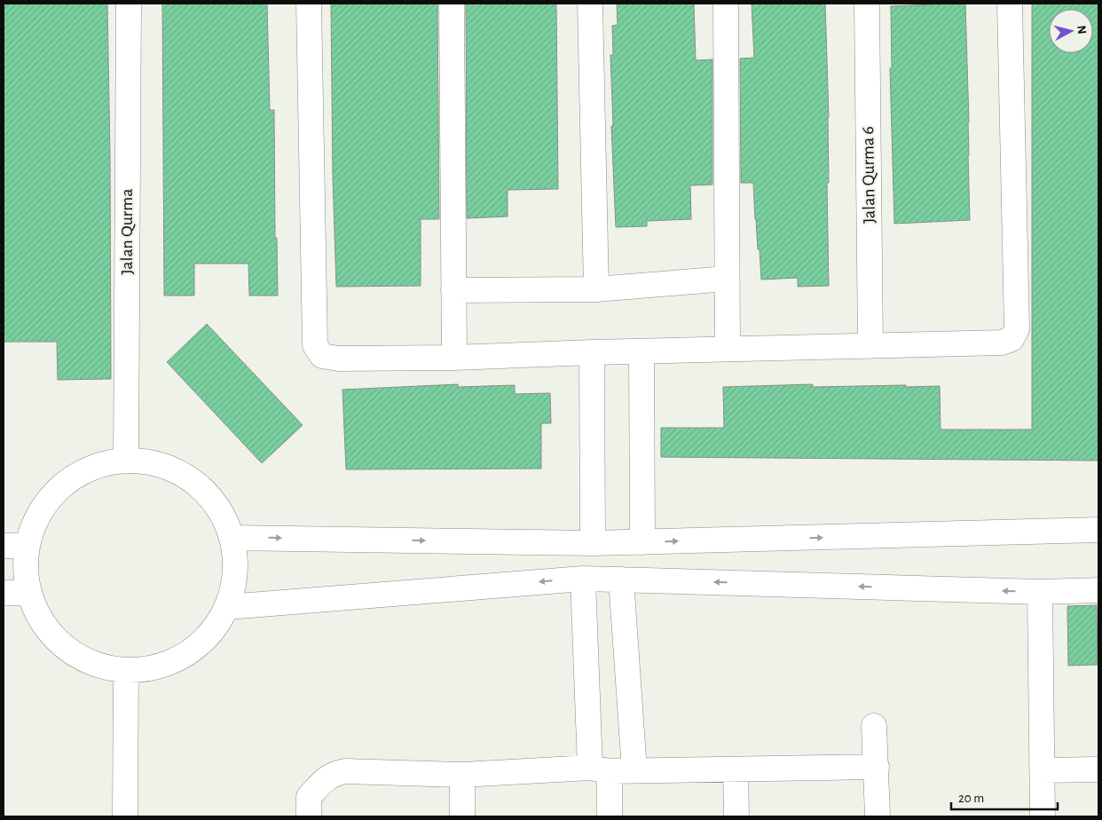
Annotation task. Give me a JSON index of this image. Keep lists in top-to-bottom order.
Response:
{
  "streets": {
    "street": ["Jalan Qurma 6", "Jalan Qurma"]
  },
  "scale_bar": "20 m",
  "north": "right"
}
